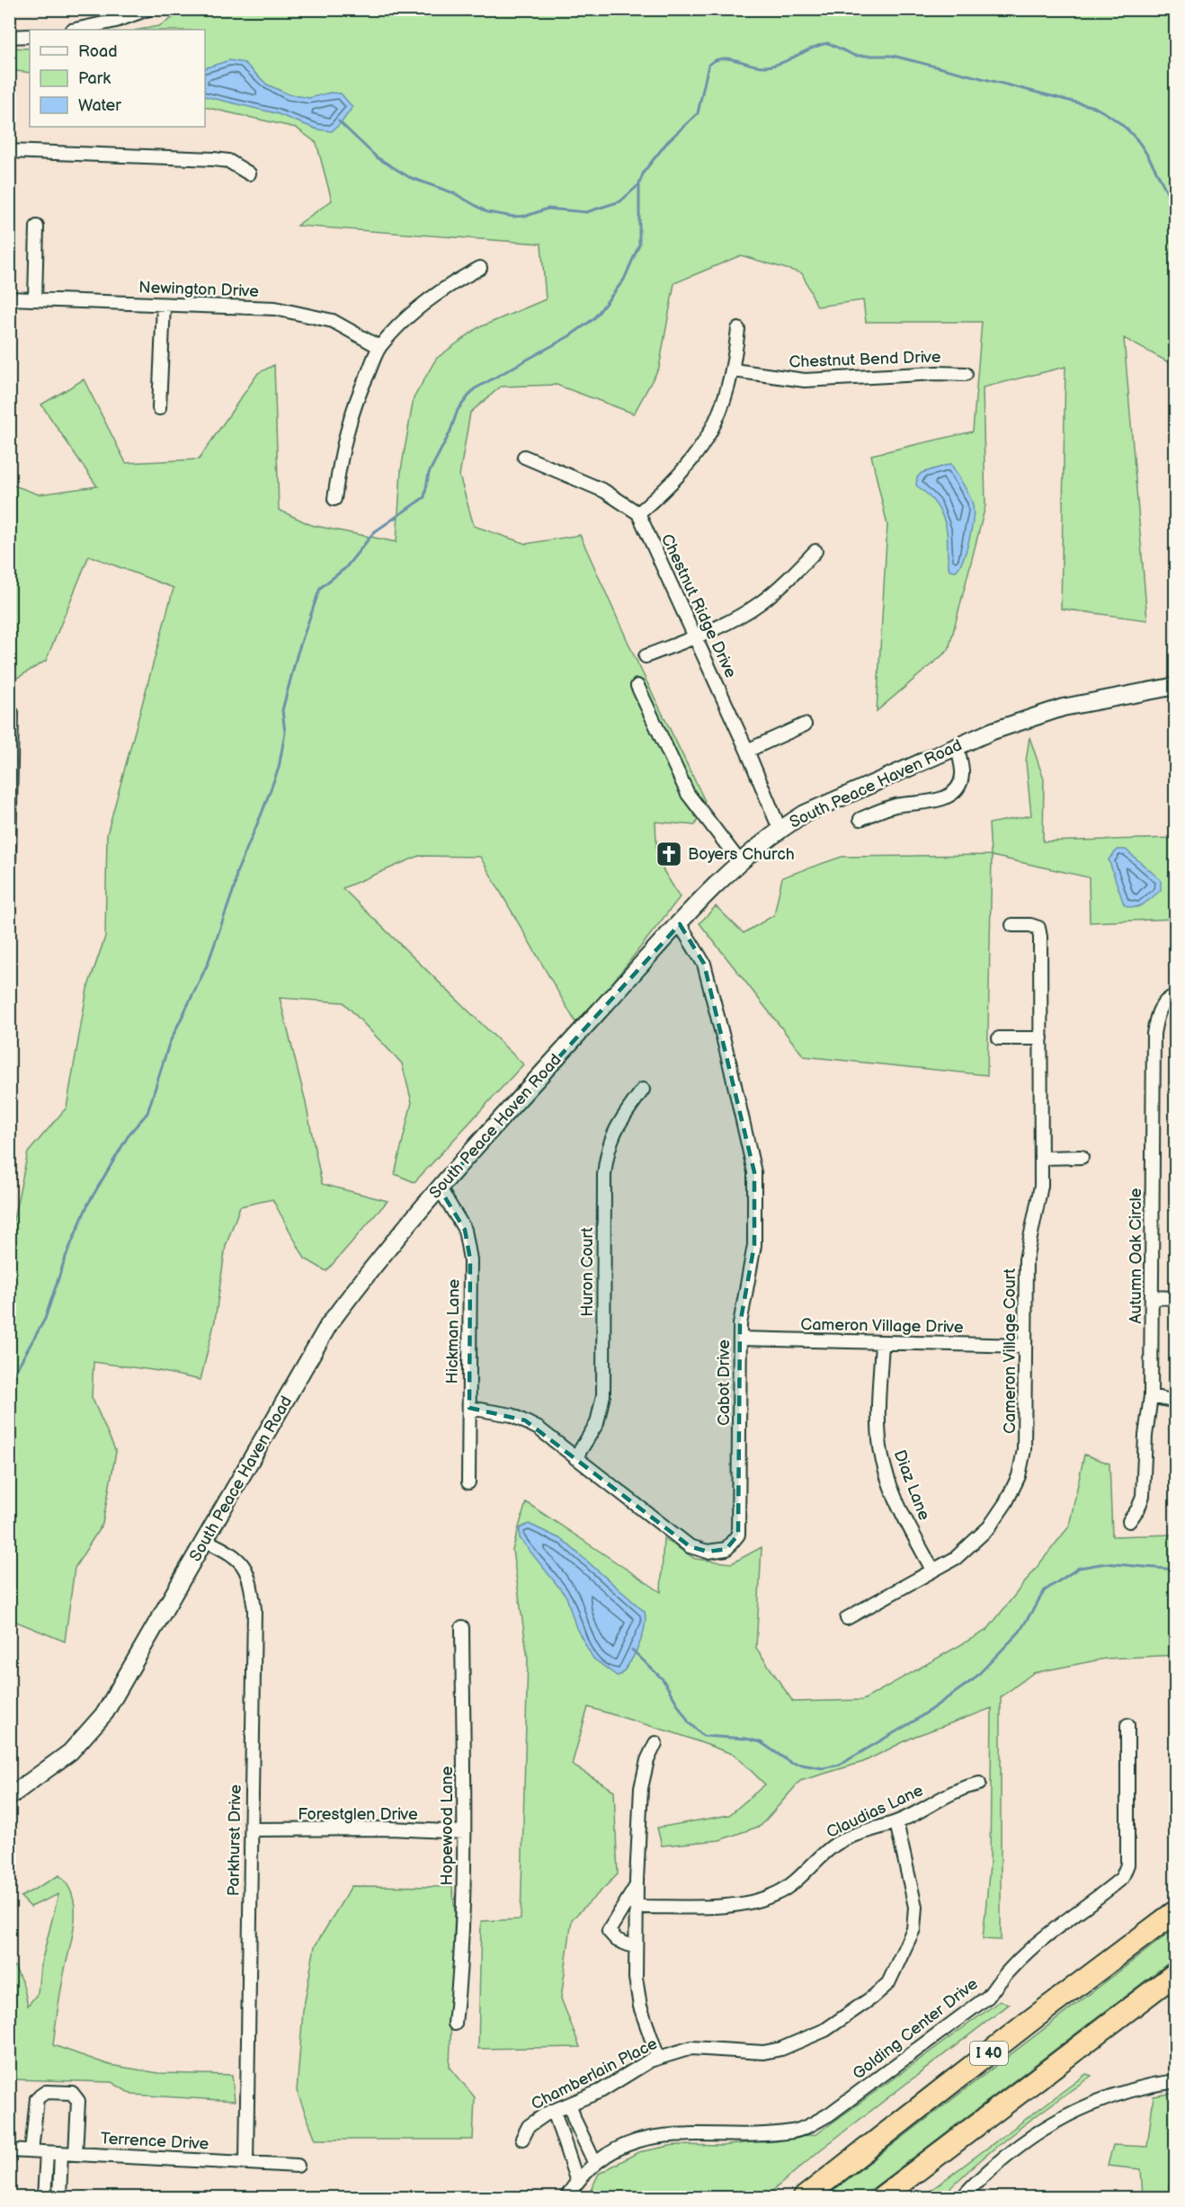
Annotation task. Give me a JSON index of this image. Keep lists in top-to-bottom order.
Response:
{
  "streets": {
    "highway": ["I 40"],
    "main road": ["South Peace Haven Road"],
    "street": [
      "Newington Drive",
      "Chestnut Bend Drive",
      "Chestnut Ridge Drive",
      "Autumn Oak Circle",
      "Huron Court",
      "Cameron Village Drive",
      "Hickman Lane",
      "Cameron Village Court",
      "Cabot Drive",
      "Diaz Lane",
      "Claudias Lane",
      "Forestglen Drive",
      "Hopewood Lane",
      "Parkhurst Drive",
      "Golding Center Drive",
      "Chamberlain Place",
      "Terrence Drive"
    ]
  },
  "crossings": [
    ["Chestnut Ridge Drive", "South Peace Haven Road"],
    ["South Peace Haven Road", "Hickman Lane"],
    ["South Peace Haven Road", "Cabot Drive"],
    ["South Peace Haven Road", "Parkhurst Drive"],
    ["Huron Court", "Cabot Drive"],
    ["Cameron Village Drive", "Cameron Village Court"],
    ["Cameron Village Drive", "Cabot Drive"],
    ["Cameron Village Drive", "Diaz Lane"],
    ["Hickman Lane", "Cabot Drive"],
    ["Cameron Village Court", "Diaz Lane"],
    ["Claudias Lane", "Chamberlain Place"],
    ["Forestglen Drive", "Hopewood Lane"],
    ["Forestglen Drive", "Parkhurst Drive"],
    ["Parkhurst Drive", "Terrence Drive"]
  ],
  "places": {
    "church": ["Boyers Church"]
  },
  "legend": ["Road", "Park", "Water"]
}
